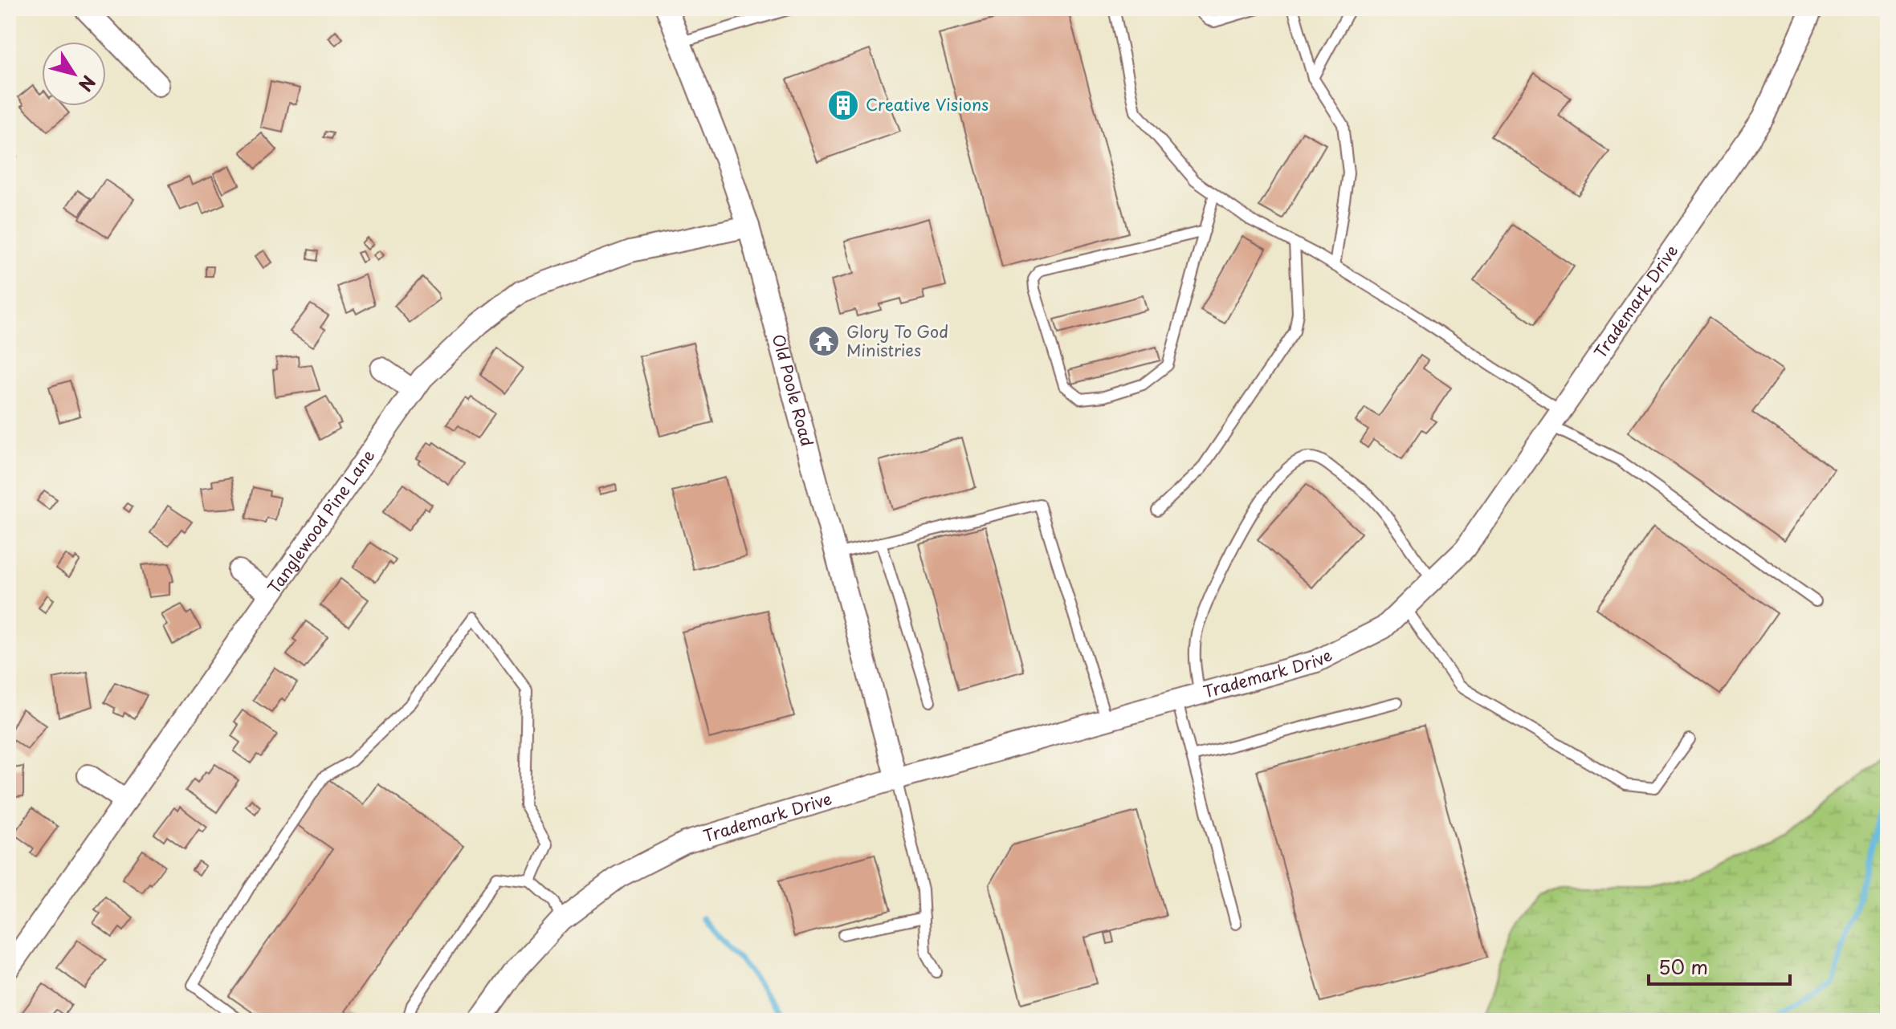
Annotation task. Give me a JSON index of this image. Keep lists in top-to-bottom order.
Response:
{
  "streets": {
    "street": ["Trademark Drive", "Old Poole Road", "Tanglewood Pine Lane"]
  },
  "crossings": [
    ["Trademark Drive", "Old Poole Road"],
    ["Old Poole Road", "Tanglewood Pine Lane"]
  ],
  "places": {
    "building": ["Creative Visions"],
    "temple": ["Glory To God Ministries"]
  },
  "scale_bar": "50 m",
  "north": "bottom right"
}
